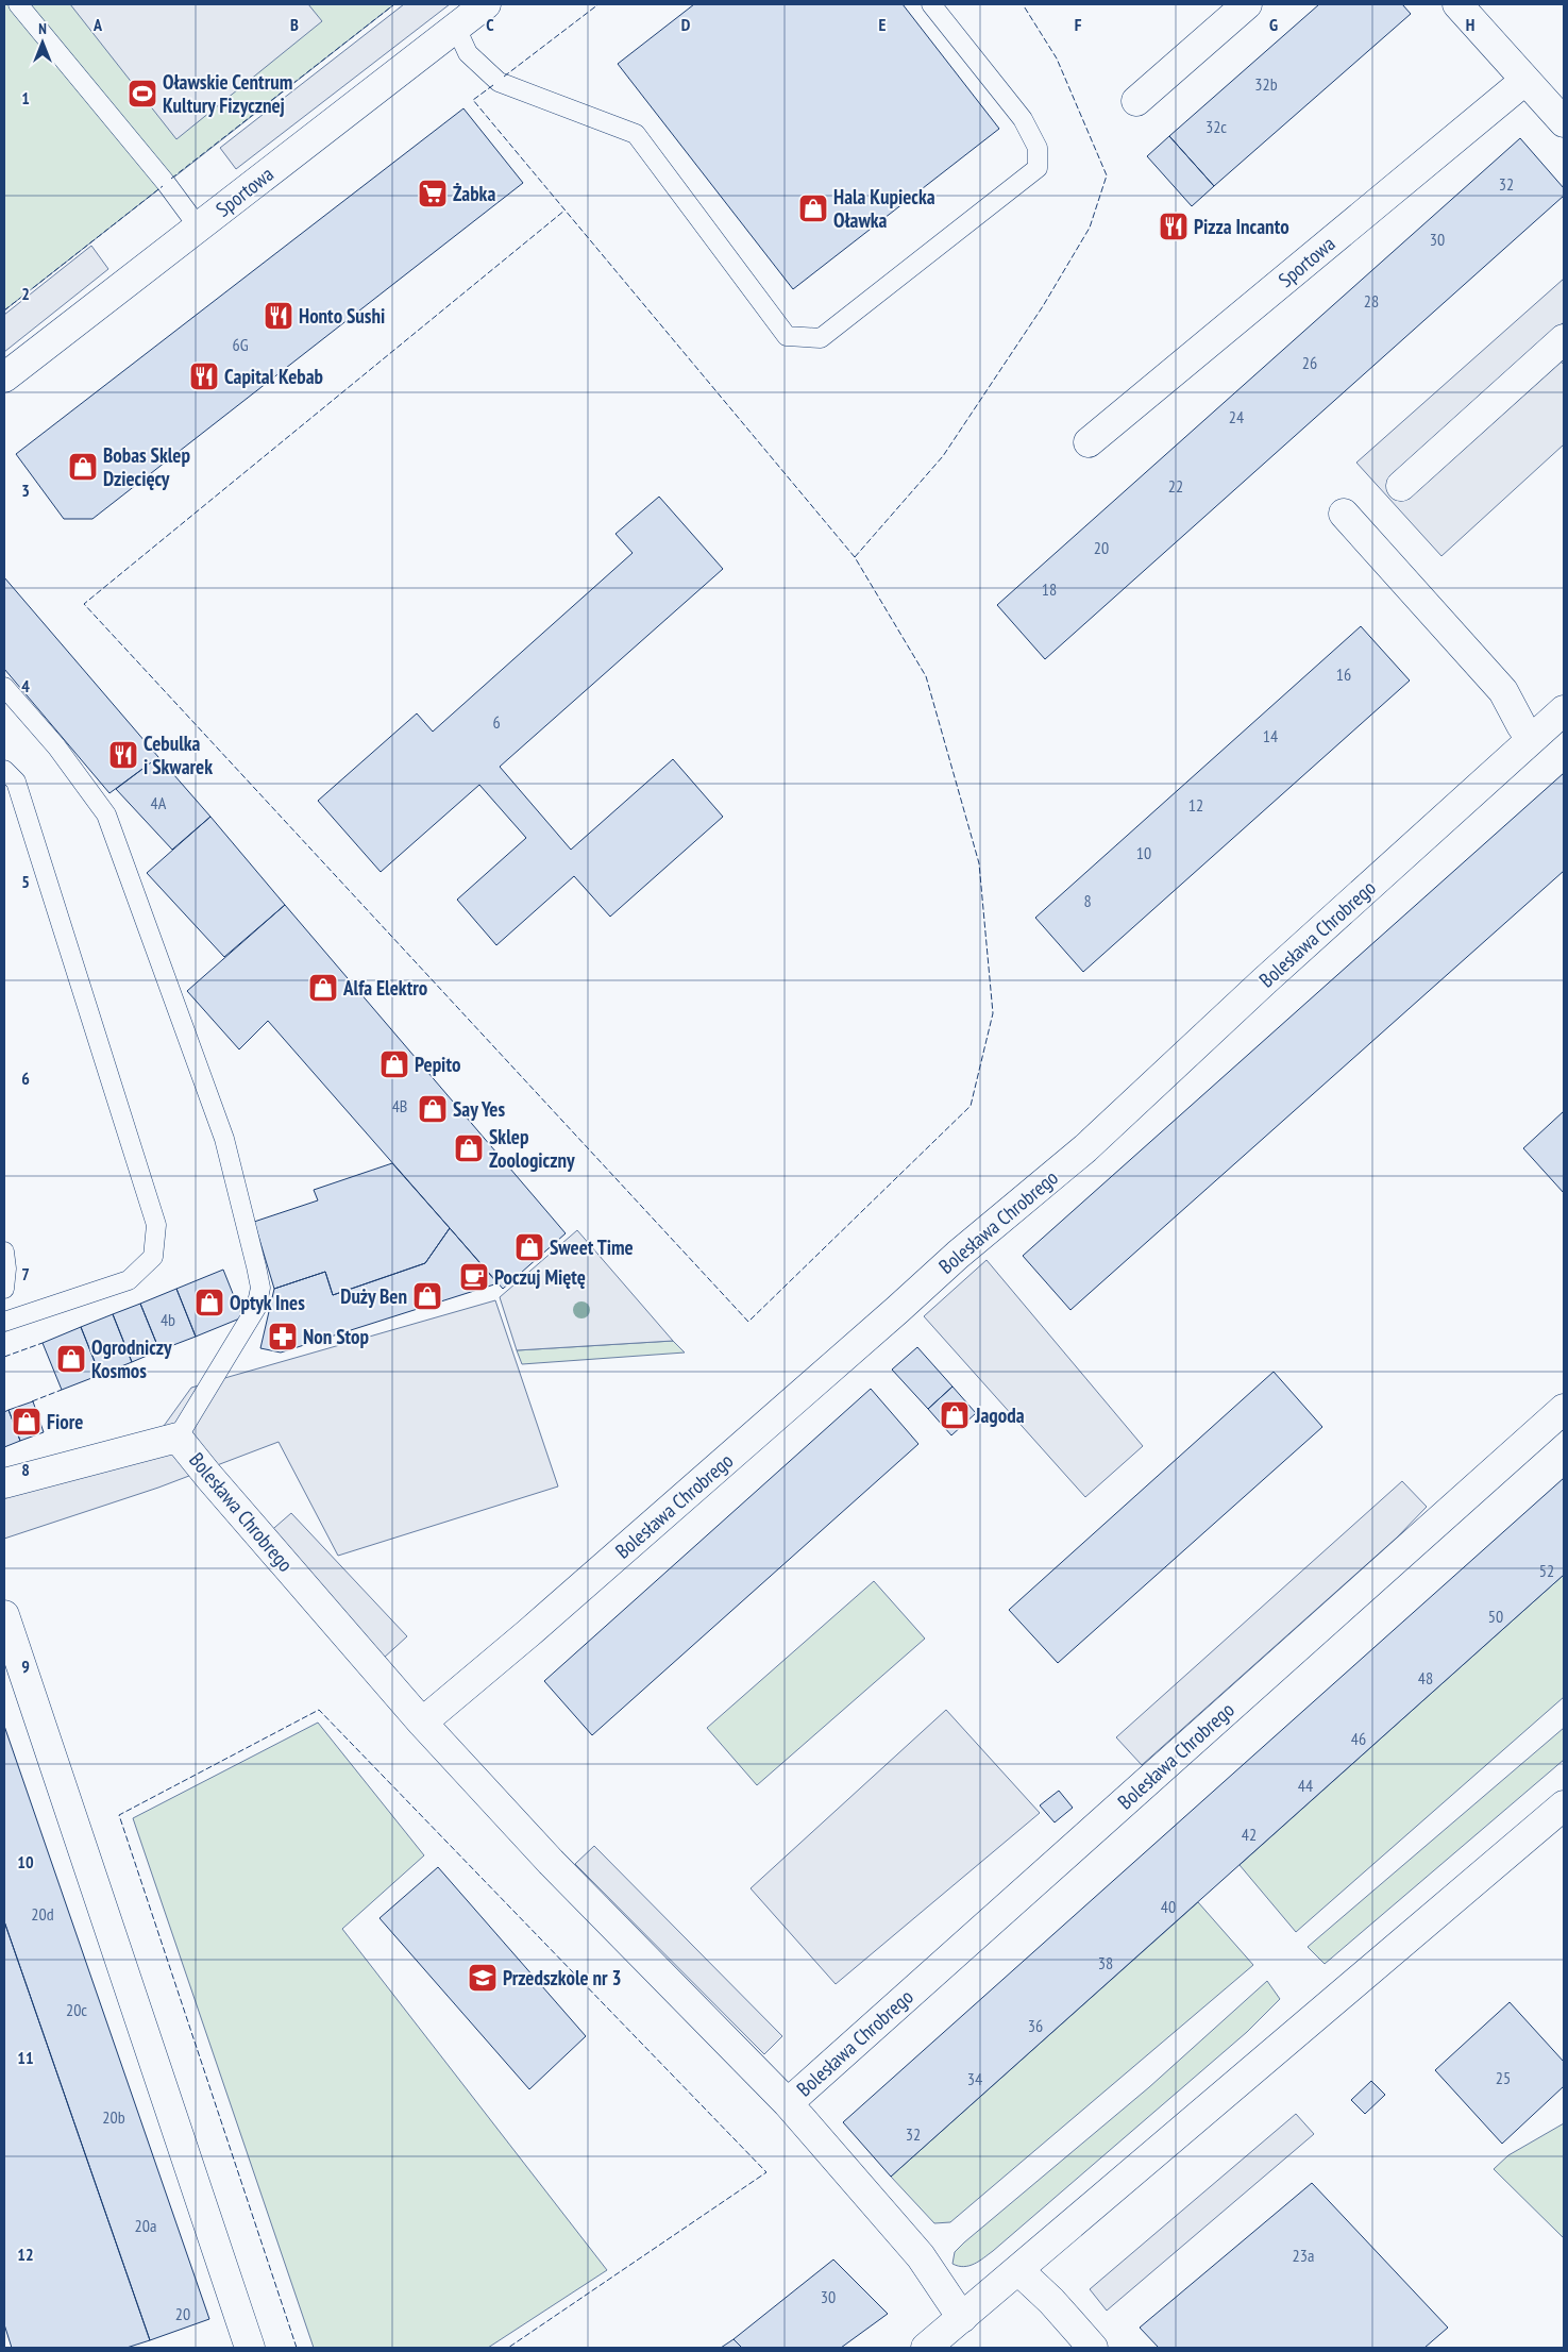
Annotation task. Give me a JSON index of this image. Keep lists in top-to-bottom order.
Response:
{
  "streets": {
    "street": ["Sportowa", "Bolesława Chrobrego"]
  },
  "places": {
    "sports": ["Oławskie Centrum Kultury Fizycznej"],
    "supermarket": ["Żabka"],
    "shop": [
      "Hala Kupiecka Oławka",
      "Bobas Sklep Dziecięcy",
      "Alfa Elektro",
      "Pepito",
      "Say Yes",
      "Sklep Zoologiczny",
      "Sweet Time",
      "Duży Ben",
      "Optyk Ines",
      "Ogrodniczy Kosmos",
      "Jagoda",
      "Fiore"
    ],
    "restaurant": [
      "Pizza Incanto",
      "Honto Sushi",
      "Capital Kebab",
      "Cebulka i Skwarek"
    ],
    "cafe": ["Poczuj Miętę"],
    "pharmacy": ["Non Stop"],
    "school or university": ["Przedszkole nr 3"]
  },
  "house_numbers": [
    "32b",
    "32c",
    "32",
    "30",
    "28",
    "6G",
    "26",
    "24",
    "22",
    "20",
    "18",
    "16",
    "6",
    "14",
    "4A",
    "12",
    "10",
    "8",
    "4B",
    "4b",
    "52",
    "50",
    "48",
    "46",
    "44",
    "42",
    "40",
    "20d",
    "38",
    "20c",
    "36",
    "25",
    "34",
    "20b",
    "32",
    "20a",
    "23a",
    "30",
    "20"
  ],
  "north": "top",
  "grid": {
    "columns": [
      "A",
      "B",
      "C",
      "D",
      "E",
      "F",
      "G",
      "H"
    ],
    "rows": [
      "1",
      "2",
      "3",
      "4",
      "5",
      "6",
      "7",
      "8",
      "9",
      "10",
      "11",
      "12"
    ]
  }
}
